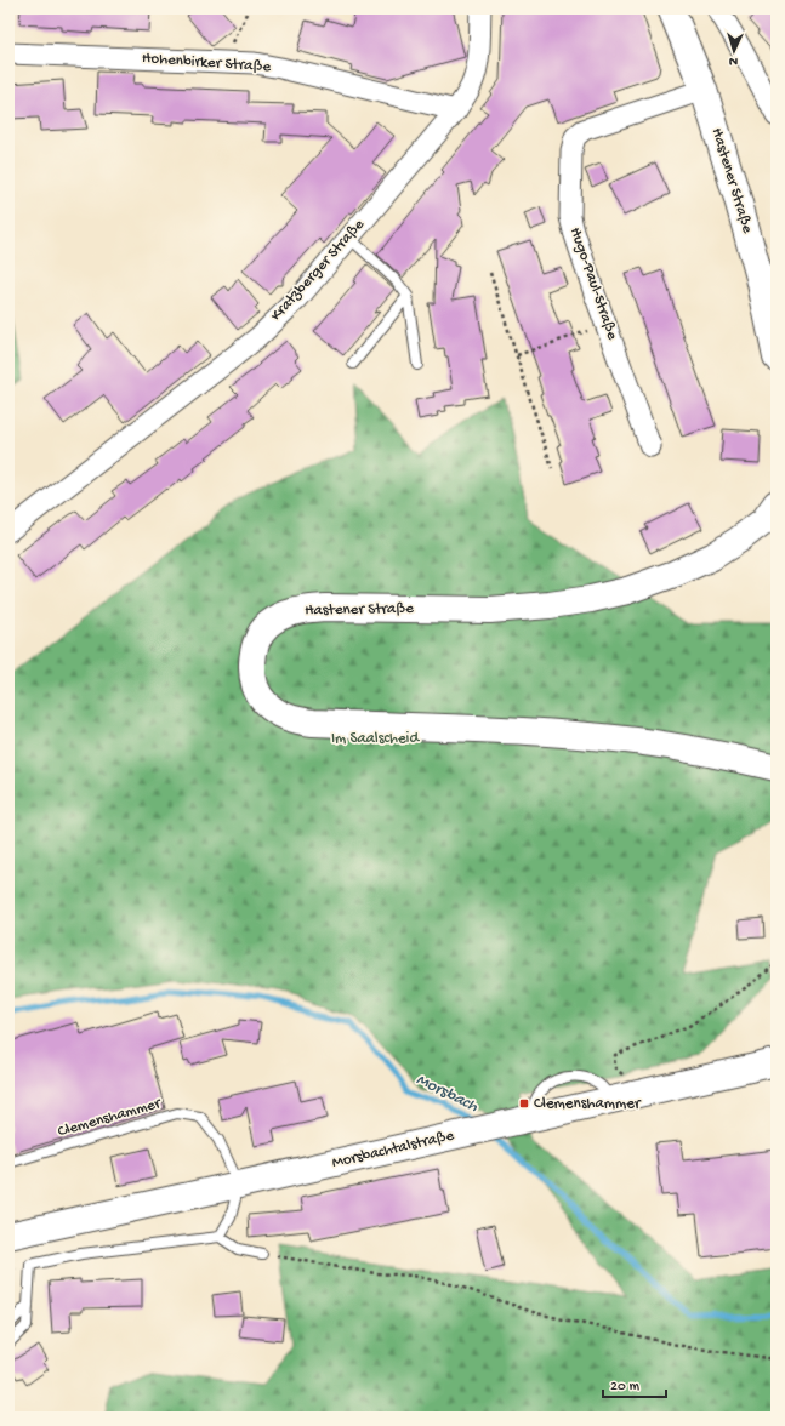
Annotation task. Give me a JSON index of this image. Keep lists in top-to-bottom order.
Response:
{
  "streets": {
    "main road": ["Hastener Straße", "Morsbachtalstraße"],
    "street": ["Hohenbirker Straße", "Kratzberger Straße", "Hugo-Paul-Straße"],
    "lane": ["Clemenshammer"]
  },
  "crossings": [
    ["Hohenbirker Straße", "Kratzberger Straße"],
    ["Hastener Straße", "Hugo-Paul-Straße"],
    ["Clemenshammer", "Morsbachtalstraße"]
  ],
  "water": ["Morsbach"],
  "parks": ["Im Saalscheid"],
  "places": {
    "transit": ["Clemenshammer"]
  },
  "scale_bar": "20 m",
  "north": "bottom"
}
